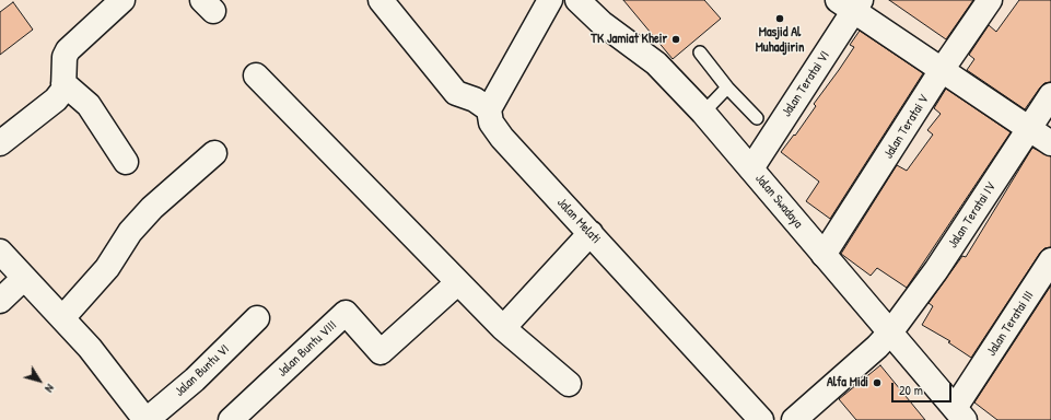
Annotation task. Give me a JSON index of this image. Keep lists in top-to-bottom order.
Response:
{
  "streets": {
    "street": [
      "Jalan Teratai VI",
      "Jalan Teratai V",
      "Jalan Swadaya",
      "Jalan Teratai IV",
      "Jalan Melati",
      "Jalan Teratai III",
      "Jalan Buntu VIII",
      "Jalan Buntu VI"
    ]
  },
  "crossings": [
    ["Jalan Teratai VI", "Jalan Swadaya"],
    ["Jalan Teratai V", "Jalan Swadaya"],
    ["Jalan Swadaya", "Jalan Teratai IV"],
    ["Jalan Swadaya", "Jalan Teratai III"]
  ],
  "places": ["Masjid Al Muhadjirin", "TK Jamiat Kheir", "Alfa Midi"],
  "scale_bar": "20 m",
  "north": "bottom right"
}
